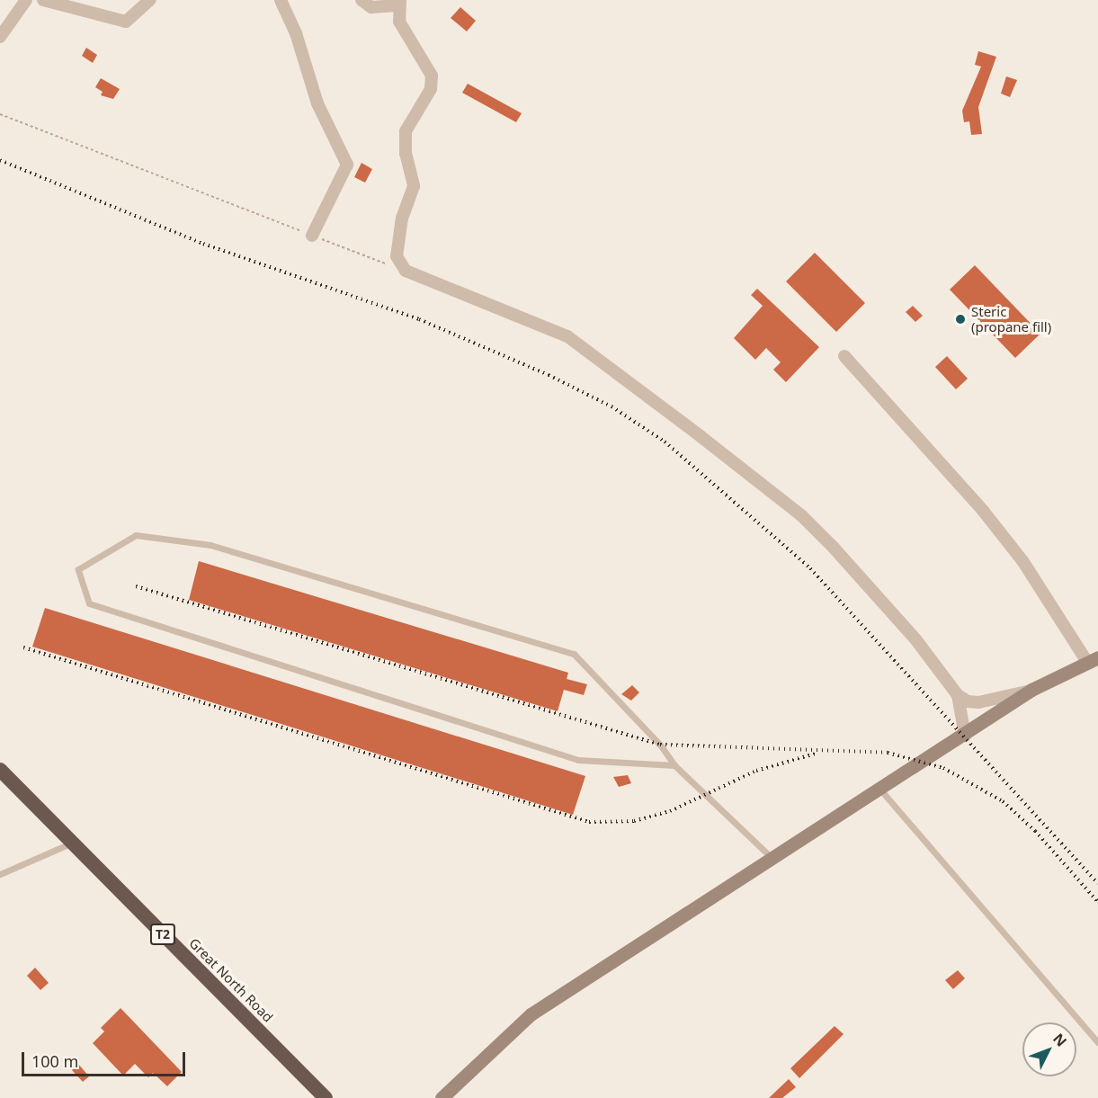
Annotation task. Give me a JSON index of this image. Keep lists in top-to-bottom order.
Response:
{
  "streets": {
    "highway": ["T2", "Great North Road"]
  },
  "places": ["Steric (propane fill)"],
  "scale_bar": "100 m",
  "north": "top right"
}
